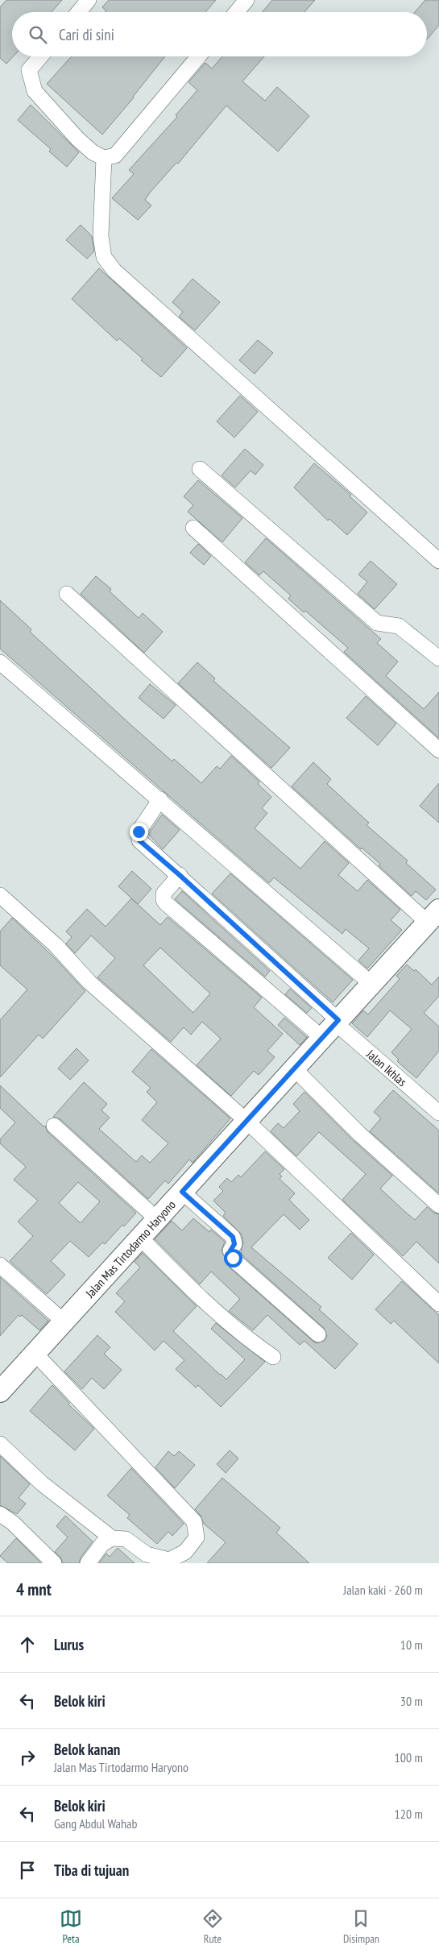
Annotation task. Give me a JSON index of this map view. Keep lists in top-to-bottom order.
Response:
{
  "streets": {
    "street": ["Jalan Ikhlas", "Jalan Mas Tirtodarmo Haryono"]
  },
  "crossings": [
    ["Jalan Ikhlas", "Jalan Mas Tirtodarmo Haryono"]
  ],
  "page": {
    "search": "Cari di sini",
    "heading": ["4 mnt", "Jalan kaki · 260 m"],
    "list": [
      ["Lurus", "10 m"],
      ["Belok kiri", "30 m"],
      ["Belok kanan", "Jalan Mas Tirtodarmo Haryono", "100 m"],
      ["Belok kiri", "Gang Abdul Wahab", "120 m"],
      "Tiba di tujuan"
    ],
    "nav": ["Peta", "Rute", "Disimpan"]
  }
}
